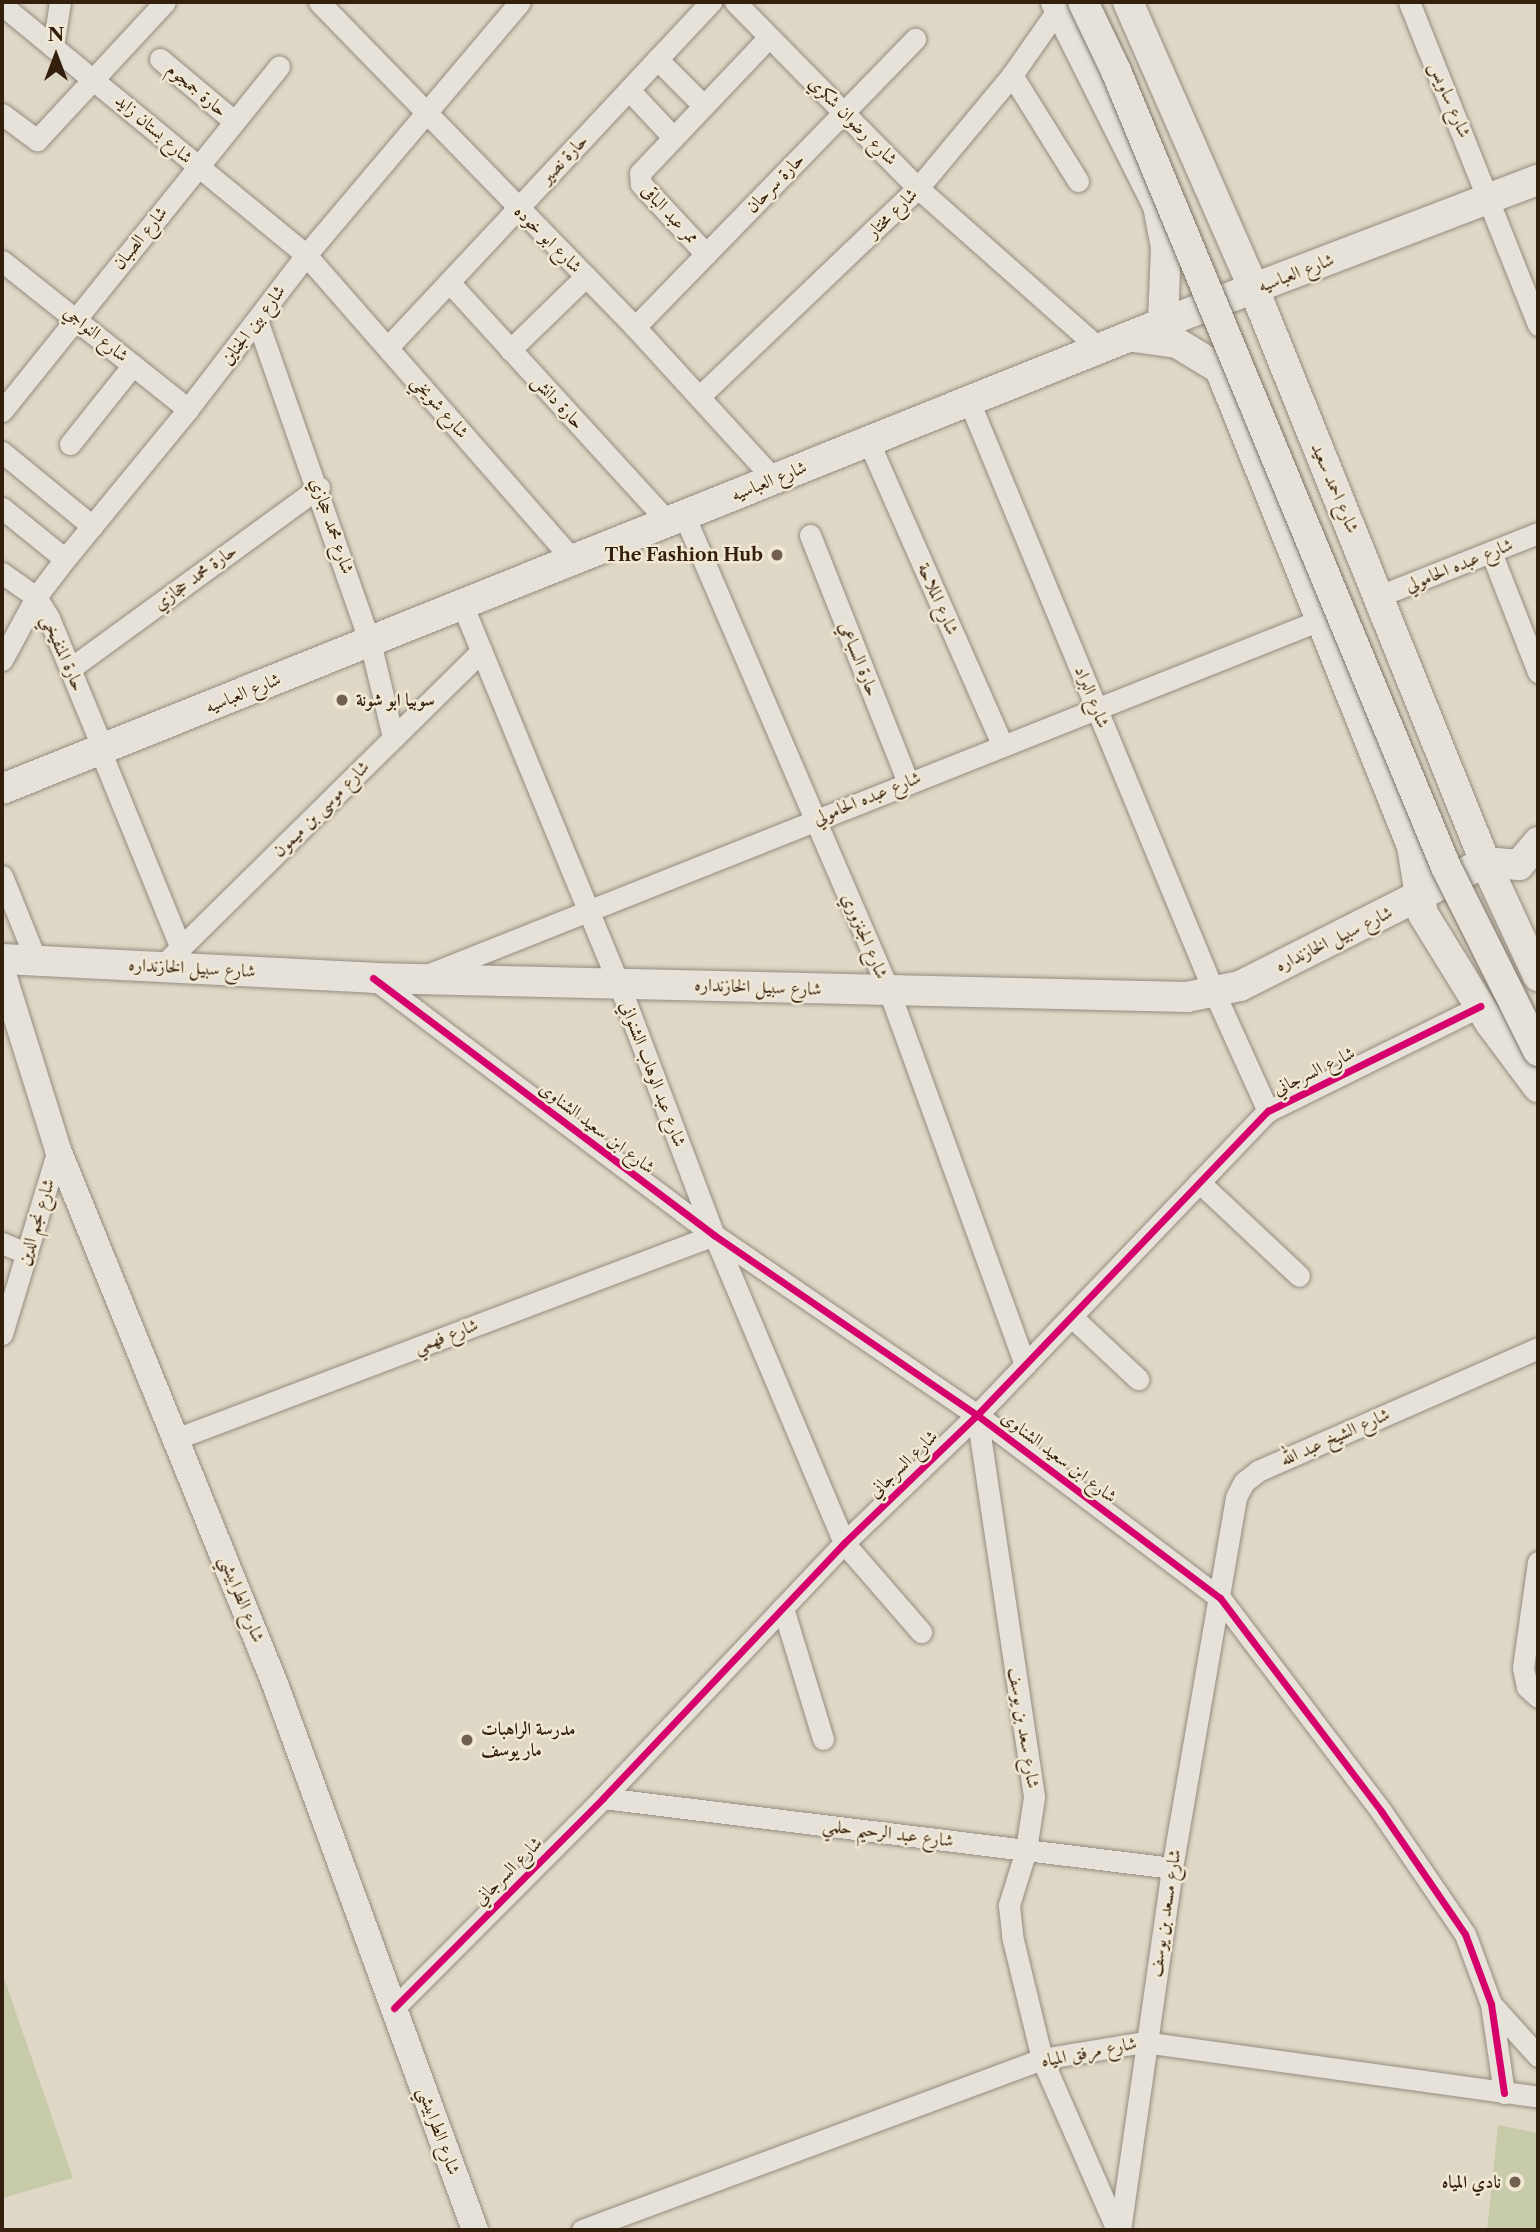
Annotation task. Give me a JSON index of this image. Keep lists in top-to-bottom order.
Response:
{
  "streets": {
    "main road": ["شارع العباسيه", "شارع احمد سعيد", "شارع سبيل الخازنداره"],
    "street": [
      "حارة جمجوم",
      "شارع ساويس",
      "شارع رضوان شكري",
      "شارع بستان زايد",
      "حارة نصير",
      "حارة سرحان",
      "شارع مختار",
      "ممر عبد الباقى",
      "شارع الصبان",
      "شارع ابو خوده",
      "شارع بين الجناين",
      "شارع النواجي",
      "حارة دانش",
      "شارع شويخي",
      "شارع محمد حجازي",
      "شارع عبده الحامولي",
      "حارة محمد حجازي",
      "شارع الملاحة",
      "حارة المنفيخي",
      "حارة السباعي",
      "شارع البراد",
      "شارع موسى بن ميمون",
      "شارع الجنزوري",
      "شارع السرجاني",
      "شارع عبد الوهاب الشنواني",
      "شارع ابن سعيد الشناوى",
      "شارع نجم الدين",
      "شارع فهمي",
      "شارع الشيخ عبد الله",
      "شارع الطرابيشي",
      "شارع سعد بن يوسف",
      "شارع عبد الرحيم حلمي",
      "شارع مسعد بن يوسف",
      "شارع مرفق المياه"
    ]
  },
  "crossings": [
    ["حارة جمجوم", "شارع الصبان"],
    ["شارع ساويس", "شارع العباسيه"],
    ["شارع رضوان شكري", "حارة سرحان"],
    ["شارع رضوان شكري", "شارع مختار"],
    ["شارع رضوان شكري", "شارع العباسيه"],
    ["شارع بستان زايد", "شارع الصبان"],
    ["شارع بستان زايد", "شارع بين الجناين"],
    ["شارع بستان زايد", "شارع شويخي"],
    ["حارة نصير", "شارع ابو خوده"],
    ["حارة نصير", "حارة دانش"],
    ["حارة نصير", "شارع شويخي"],
    ["حارة سرحان", "ممر عبد الباقى"],
    ["حارة سرحان", "شارع ابو خوده"],
    ["شارع مختار", "شارع ابو خوده"],
    ["شارع الصبان", "شارع النواجي"],
    ["شارع ابو خوده", "شارع العباسيه"],
    ["شارع ابو خوده", "شارع بين الجناين"],
    ["شارع العباسيه", "حارة دانش"],
    ["شارع العباسيه", "شارع شويخي"],
    ["شارع العباسيه", "شارع احمد سعيد"],
    ["شارع العباسيه", "شارع محمد حجازي"],
    ["شارع العباسيه", "حارة المنفيخي"],
    ["شارع العباسيه", "شارع البراد"],
    ["شارع العباسيه", "شارع الجنزوري"],
    ["شارع العباسيه", "شارع عبد الوهاب الشنواني"],
    ["شارع بين الجناين", "شارع النواجي"],
    ["شارع بين الجناين", "شارع شويخي"],
    ["شارع بين الجناين", "شارع محمد حجازي"],
    ["شارع بين الجناين", "حارة المنفيخي"],
    ["حارة دانش", "شارع الجنزوري"],
    ["شارع احمد سعيد", "شارع عبده الحامولي"],
    ["شارع احمد سعيد", "شارع سبيل الخازنداره"],
    ["شارع محمد حجازي", "حارة محمد حجازي"],
    ["شارع محمد حجازي", "شارع موسى بن ميمون"],
    ["شارع عبده الحامولي", "شارع الملاحة"],
    ["شارع عبده الحامولي", "حارة السباعي"],
    ["شارع عبده الحامولي", "شارع البراد"],
    ["شارع عبده الحامولي", "شارع الجنزوري"],
    ["شارع عبده الحامولي", "شارع سبيل الخازنداره"],
    ["شارع عبده الحامولي", "شارع عبد الوهاب الشنواني"],
    ["حارة محمد حجازي", "حارة المنفيخي"],
    ["حارة المنفيخي", "شارع موسى بن ميمون"],
    ["حارة المنفيخي", "شارع سبيل الخازنداره"],
    ["شارع البراد", "شارع سبيل الخازنداره"],
    ["شارع البراد", "شارع السرجاني"],
    ["شارع موسى بن ميمون", "شارع سبيل الخازنداره"],
    ["شارع موسى بن ميمون", "شارع عبد الوهاب الشنواني"],
    ["شارع الجنزوري", "شارع سبيل الخازنداره"],
    ["شارع الجنزوري", "شارع السرجاني"],
    ["شارع سبيل الخازنداره", "شارع عبد الوهاب الشنواني"],
    ["شارع سبيل الخازنداره", "شارع ابن سعيد الشناوى"],
    ["شارع السرجاني", "شارع عبد الوهاب الشنواني"],
    ["شارع السرجاني", "شارع ابن سعيد الشناوى"],
    ["شارع السرجاني", "شارع الطرابيشي"],
    ["شارع السرجاني", "شارع سعد بن يوسف"],
    ["شارع السرجاني", "شارع عبد الرحيم حلمي"],
    ["شارع عبد الوهاب الشنواني", "شارع ابن سعيد الشناوى"],
    ["شارع عبد الوهاب الشنواني", "شارع فهمي"],
    ["شارع ابن سعيد الشناوى", "شارع فهمي"],
    ["شارع ابن سعيد الشناوى", "شارع الشيخ عبد الله"],
    ["شارع ابن سعيد الشناوى", "شارع سعد بن يوسف"],
    ["شارع ابن سعيد الشناوى", "شارع مسعد بن يوسف"],
    ["شارع ابن سعيد الشناوى", "شارع مرفق المياه"],
    ["شارع نجم الدين", "شارع الطرابيشي"],
    ["شارع فهمي", "شارع الطرابيشي"],
    ["شارع الشيخ عبد الله", "شارع مسعد بن يوسف"],
    ["شارع سعد بن يوسف", "شارع عبد الرحيم حلمي"],
    ["شارع سعد بن يوسف", "شارع مسعد بن يوسف"],
    ["شارع سعد بن يوسف", "شارع مرفق المياه"],
    ["شارع عبد الرحيم حلمي", "شارع مسعد بن يوسف"],
    ["شارع مسعد بن يوسف", "شارع مرفق المياه"]
  ],
  "places": [
    "The Fashion Hub",
    "سوبيا ابو شونة",
    "مدرسة الراهبات مار يوسف",
    "نادي المياه"
  ],
  "north": "top"
}
